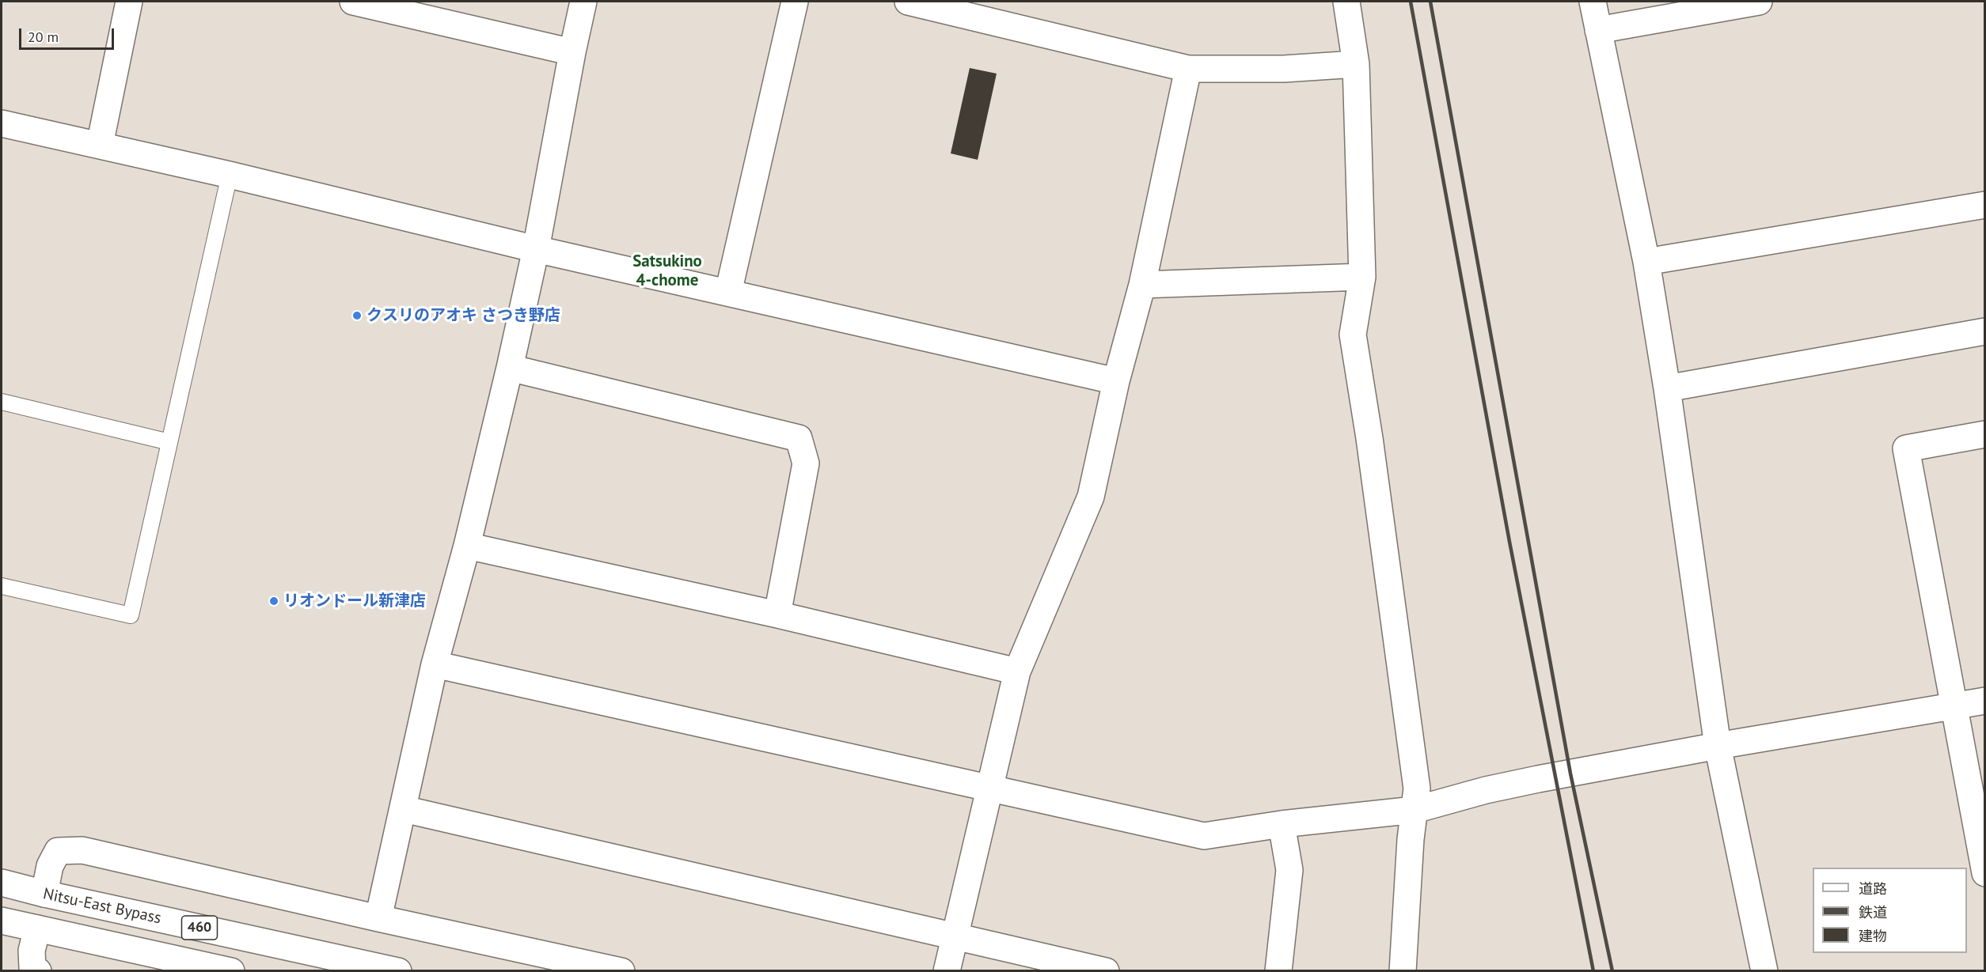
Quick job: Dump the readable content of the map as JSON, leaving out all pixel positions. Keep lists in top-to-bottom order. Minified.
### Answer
{"streets":{"main road":["Nitsu-East Bypass","460"]},"districts":["Satsukino 4-chome"],"places":["クスリのアオキ さつき野店","リオンドール新津店"],"legend":["道路","鉄道","建物"],"scale_bar":"20 m"}
